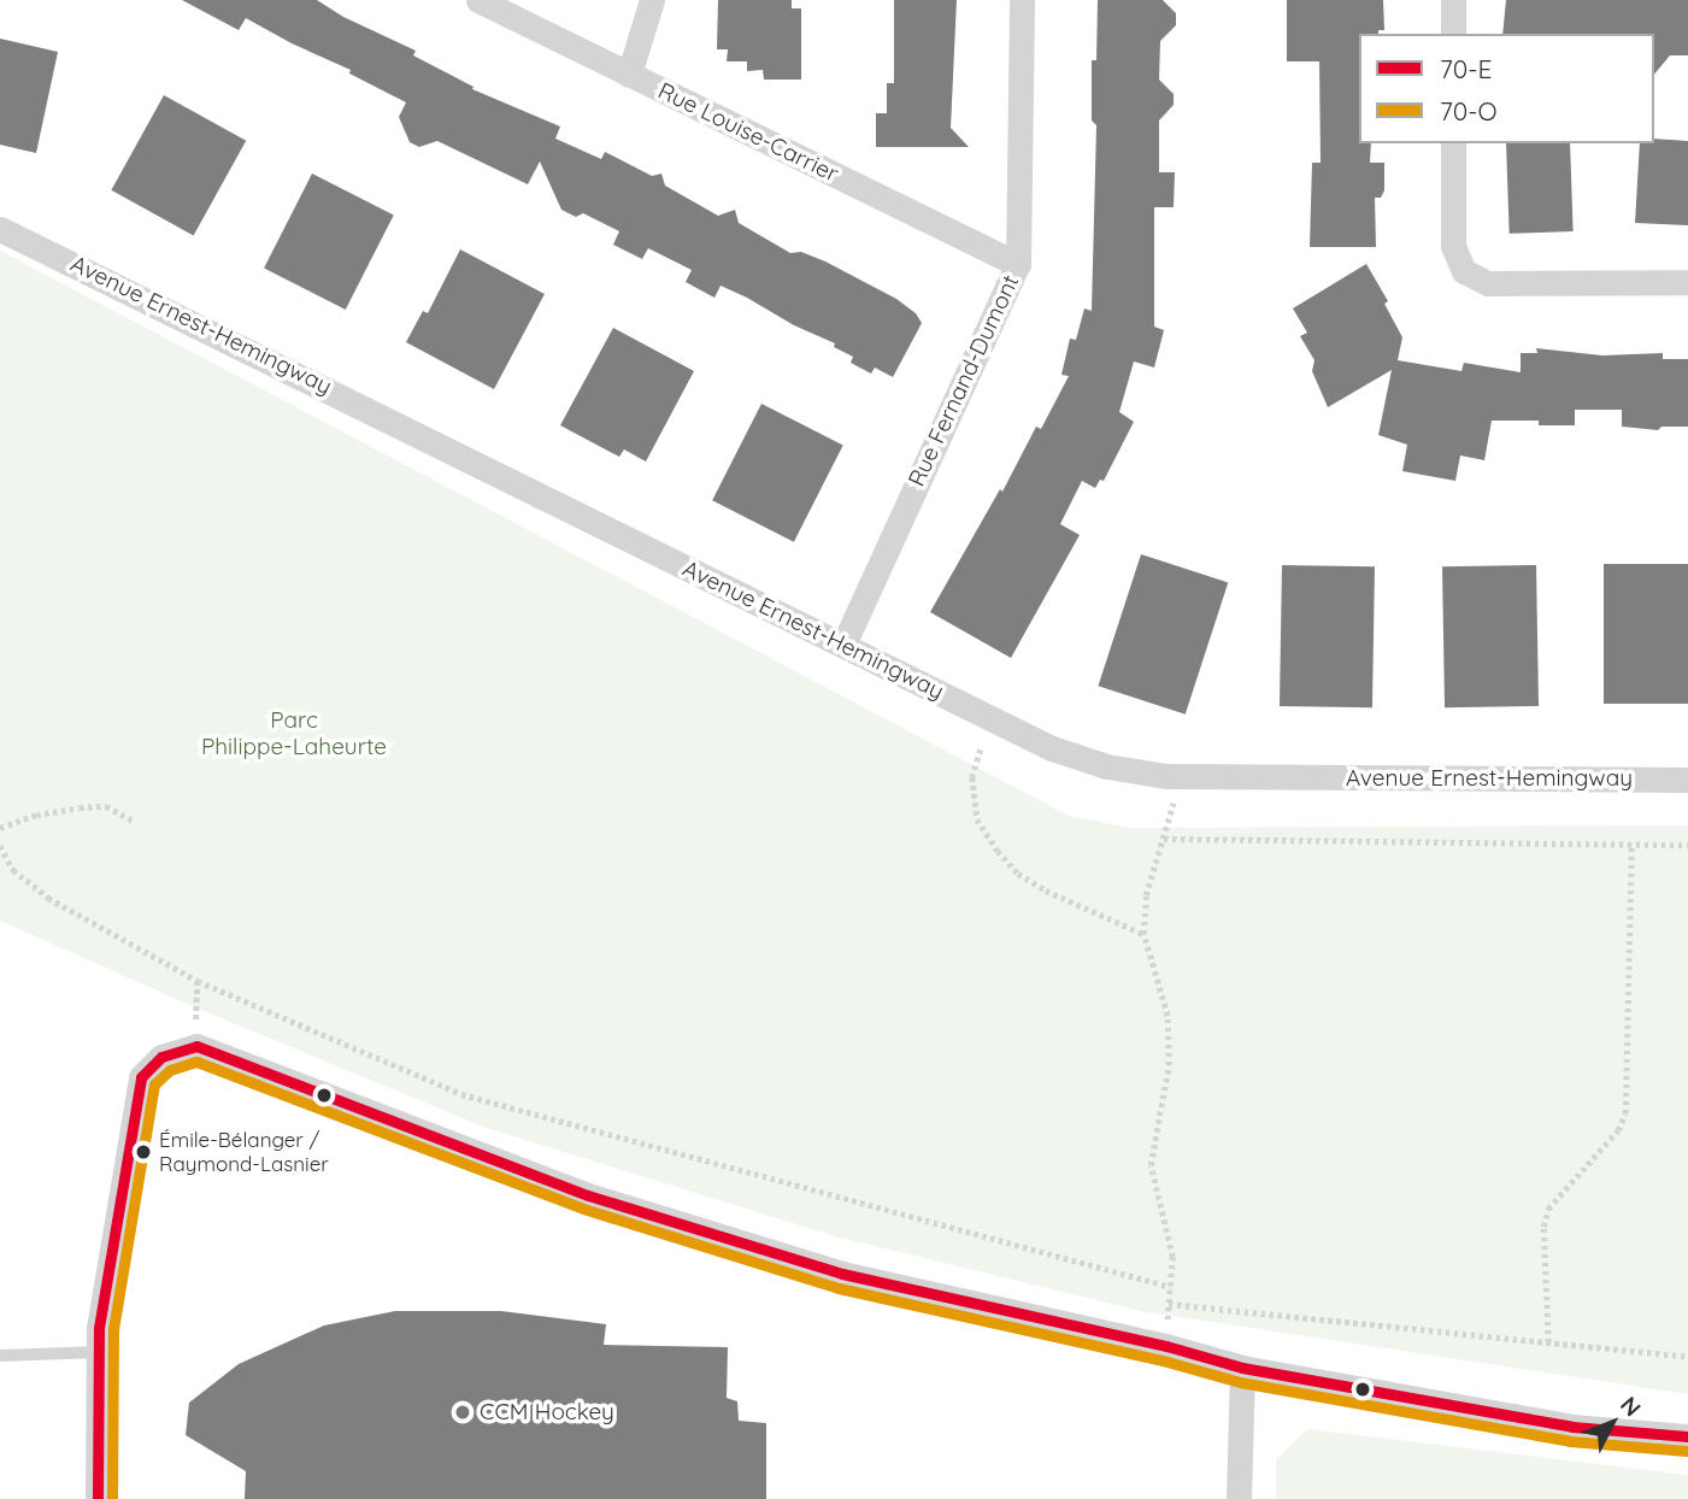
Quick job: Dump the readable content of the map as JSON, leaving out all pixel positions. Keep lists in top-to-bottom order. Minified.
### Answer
{"streets":{"street":["Rue Louise-Carrier","Avenue Ernest-Hemingway","Rue Fernand-Dumont"]},"crossings":[["Rue Louise-Carrier","Rue Fernand-Dumont"],["Avenue Ernest-Hemingway","Rue Fernand-Dumont"]],"parks":["Parc Philippe-Laheurte"],"places":["Émile-Bélanger / Raymond-Lasnier","CCM Hockey"],"lines":["transit line 70-E","transit line 70-O"],"legend":["70-E","70-O"],"north":"top right"}
